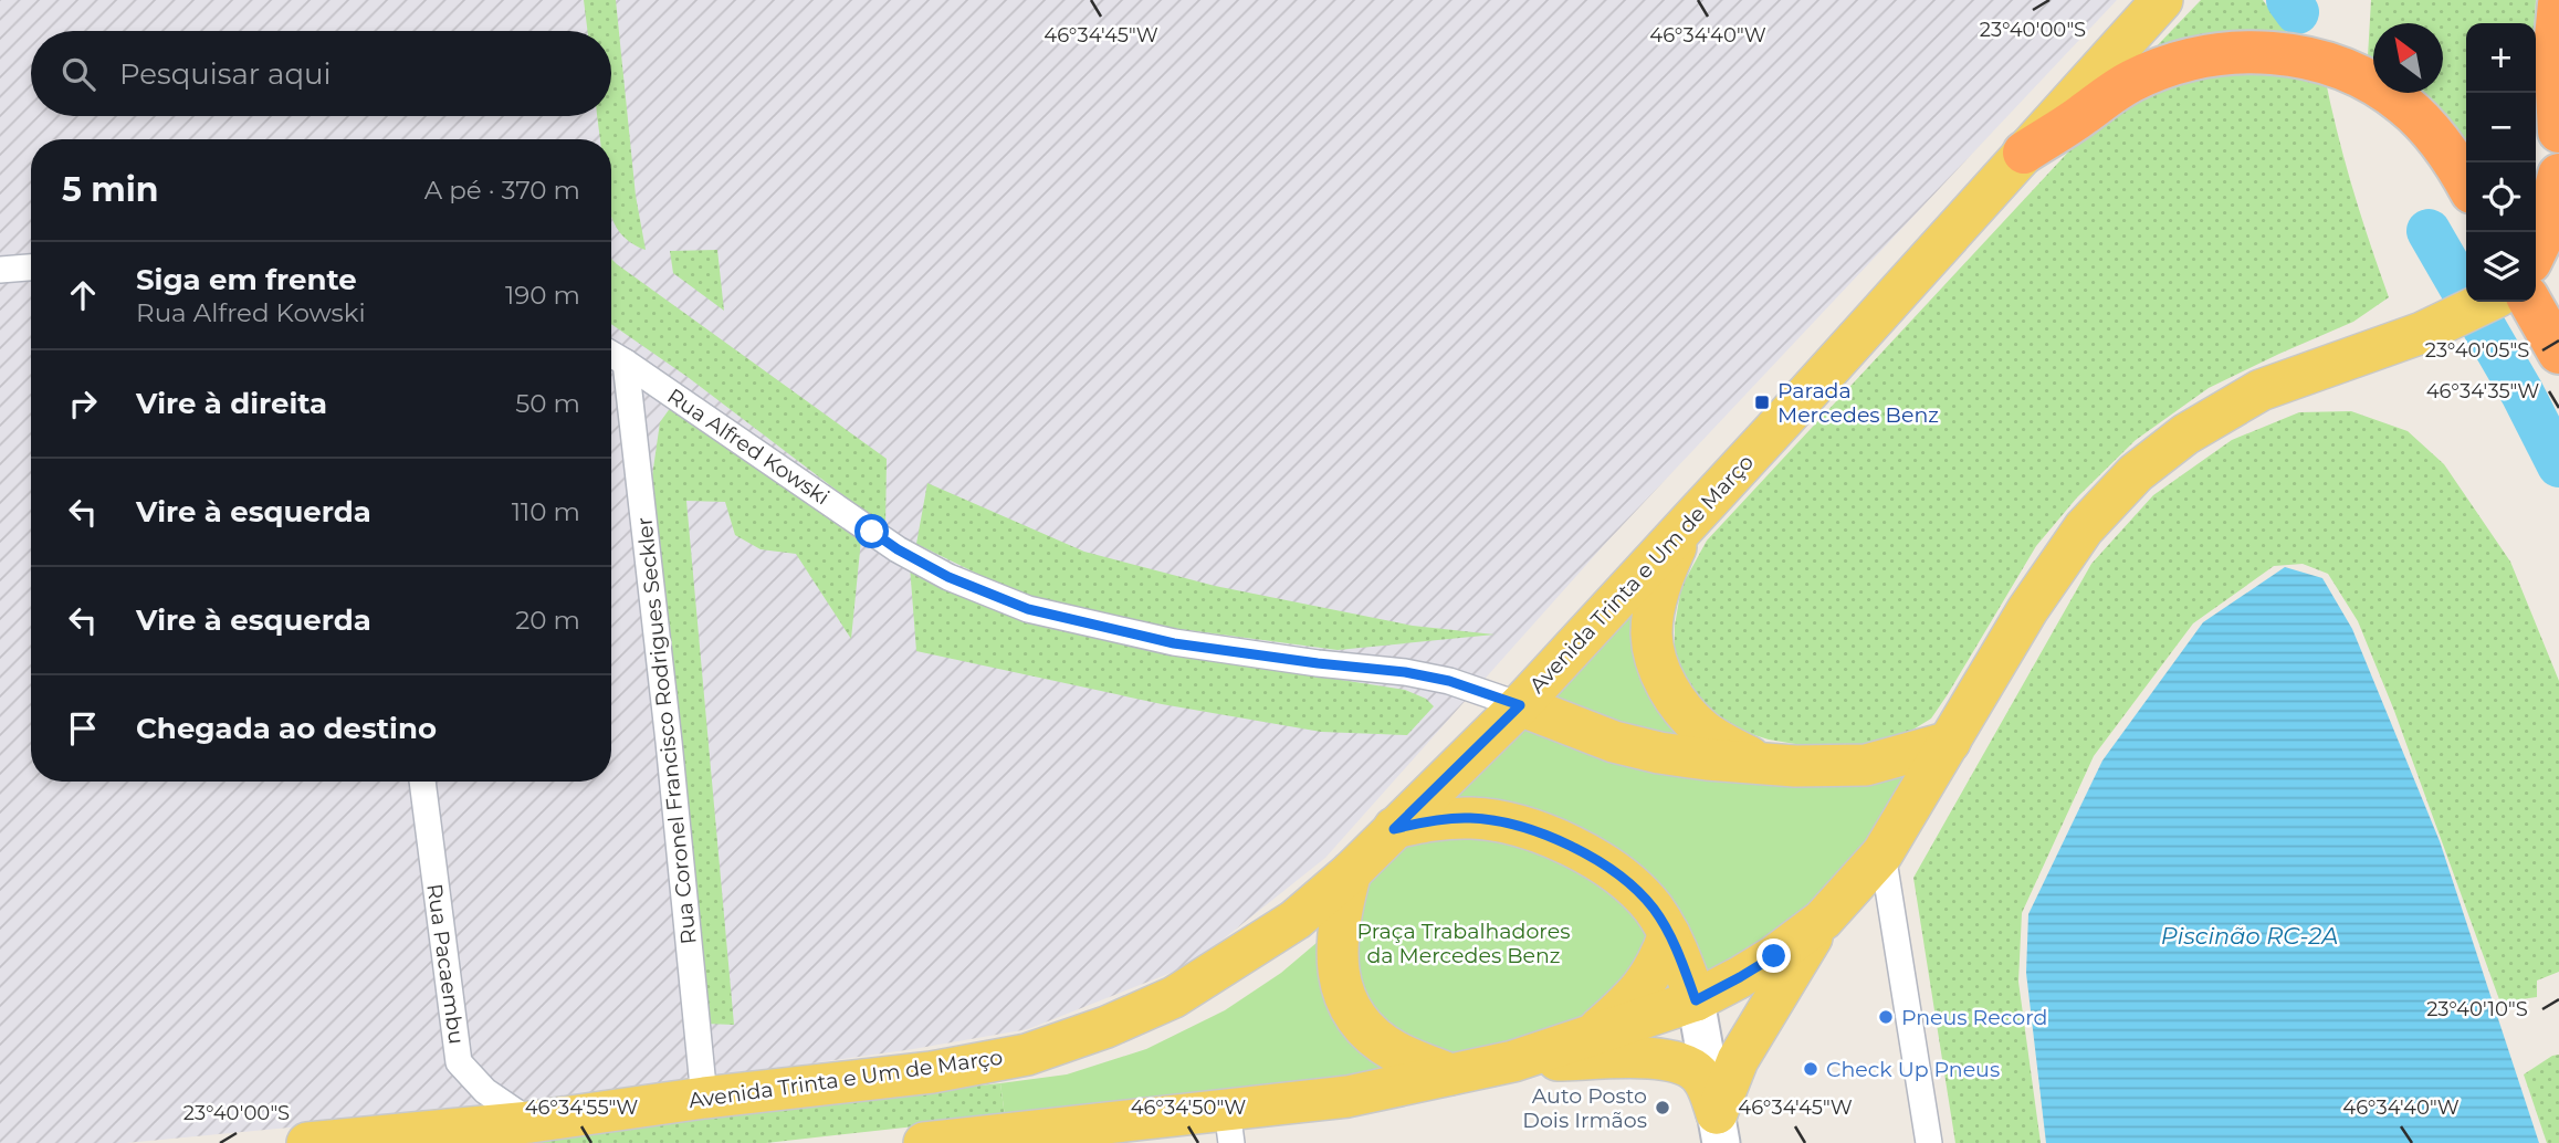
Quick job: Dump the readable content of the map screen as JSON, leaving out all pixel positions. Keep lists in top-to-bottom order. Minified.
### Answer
{"streets":{"main road":["Avenida Trinta e Um de Março"],"street":["Rua Alfred Kowski","Rua Coronel Francisco Rodrigues Seckler","Rua Pacaembu"]},"crossings":[["Rua Alfred Kowski","Avenida Trinta e Um de Março"],["Rua Alfred Kowski","Rua Coronel Francisco Rodrigues Seckler"],["Avenida Trinta e Um de Março","Rua Coronel Francisco Rodrigues Seckler"],["Avenida Trinta e Um de Março","Rua Pacaembu"]],"water":["Piscinão RC-2A"],"parks":["Praça Trabalhadores da Mercedes Benz"],"places":{"transit":["Parada Mercedes Benz"],"other":["Pneus Record","Check Up Pneus","Auto Posto Dois Irmãos"]},"north":"top left","page":{"map_buttons":["+","−"],"search":"Pesquisar aqui","heading":["5 min","A pé · 370 m"],"list":[["Siga em frente","Rua Alfred Kowski","190 m"],["Vire à direita","50 m"],["Vire à esquerda","110 m"],["Vire à esquerda","20 m"],"Chegada ao destino"]},"coordinates":["23°40'00\"S","46°34'45\"W","46°34'40\"W","23°40'05\"S","46°34'35\"W","23°40'10\"S","46°34'55\"W","46°34'50\"W"]}
